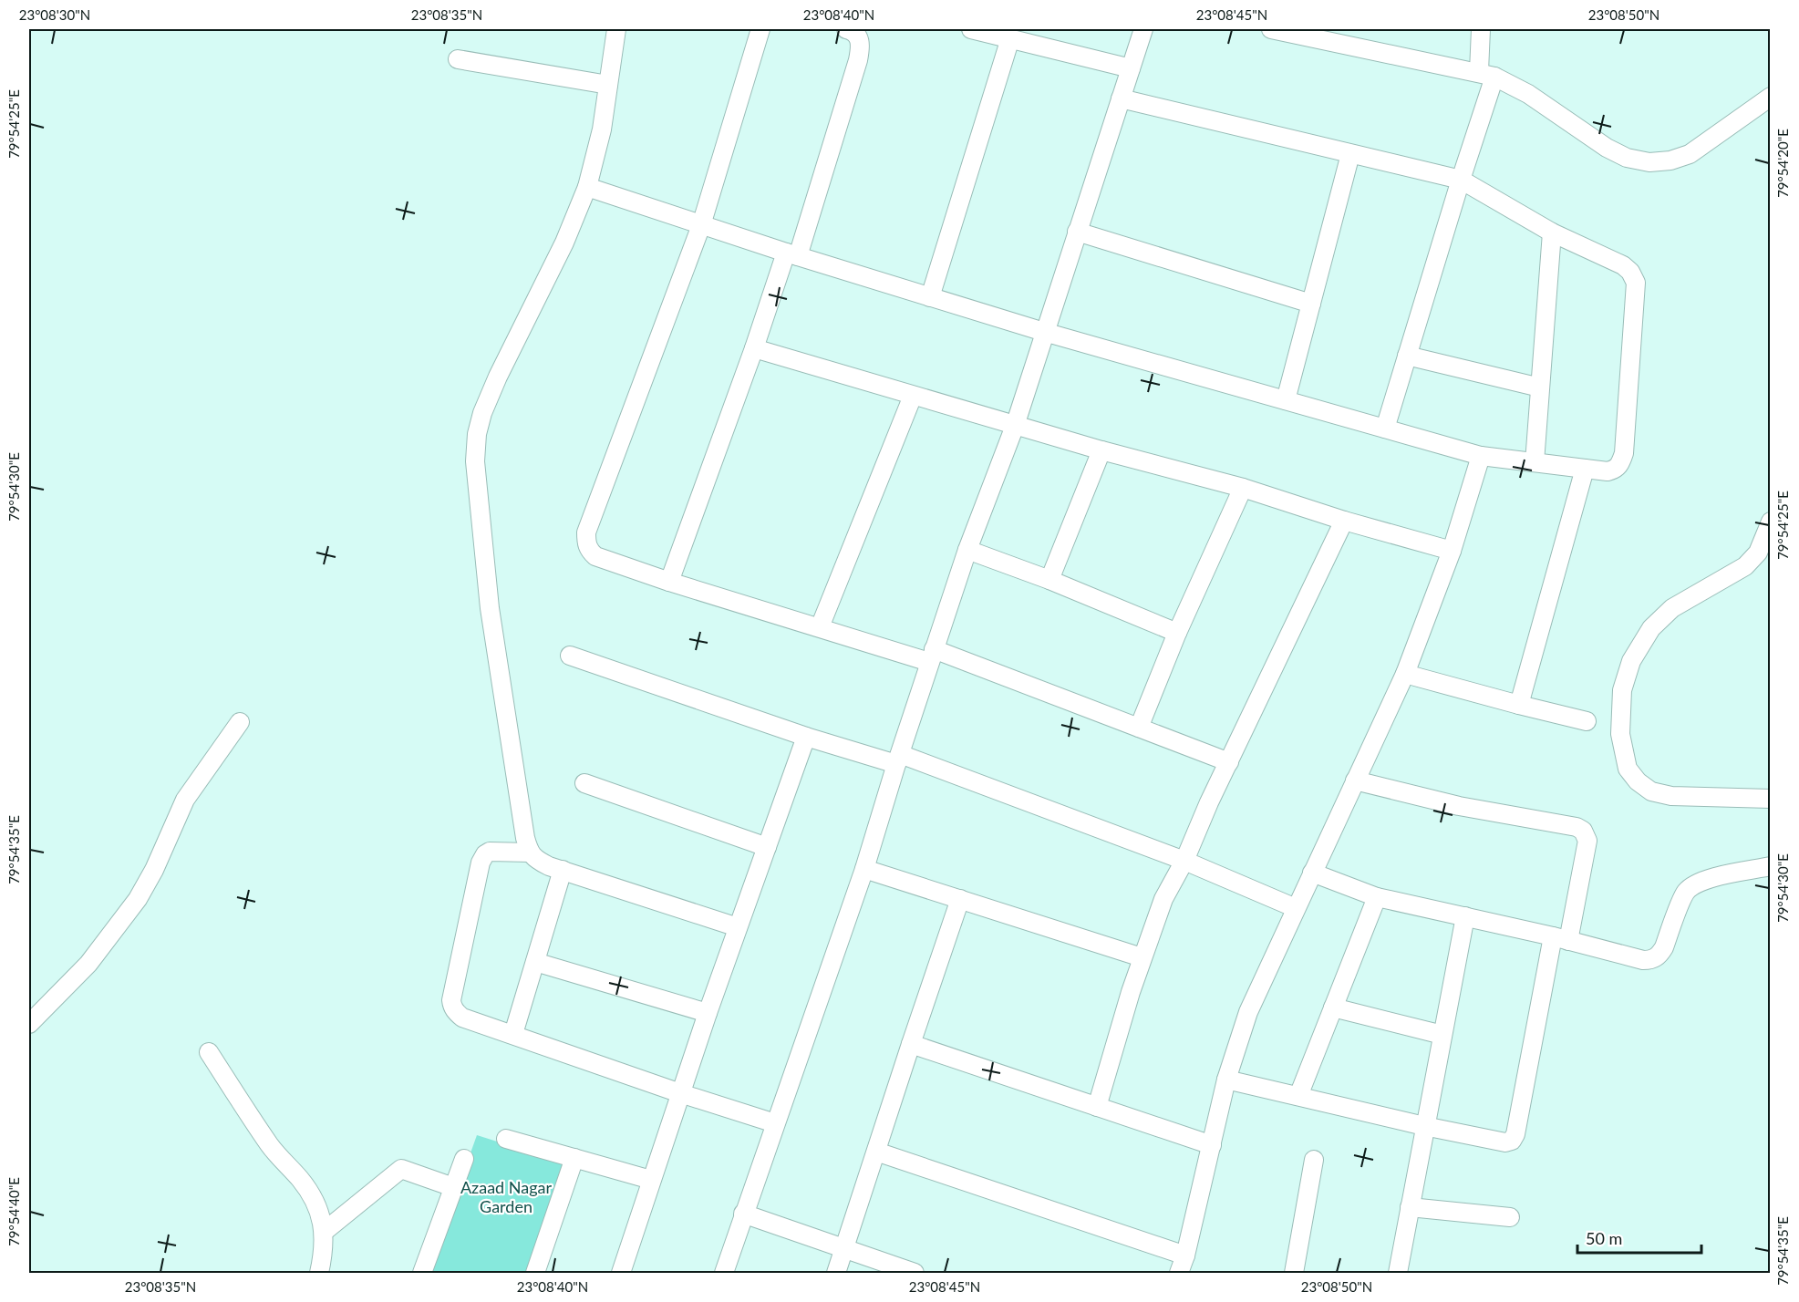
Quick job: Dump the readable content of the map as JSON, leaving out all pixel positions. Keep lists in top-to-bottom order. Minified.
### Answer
{"parks":["Azaad Nagar Garden"],"scale_bar":"50 m","coordinates":["23°08'30\"N","23°08'35\"N","23°08'40\"N","23°08'45\"N","23°08'50\"N","79°54'25\"E","79°54'20\"E","79°54'30\"E","79°54'35\"E","79°54'40\"E"]}
